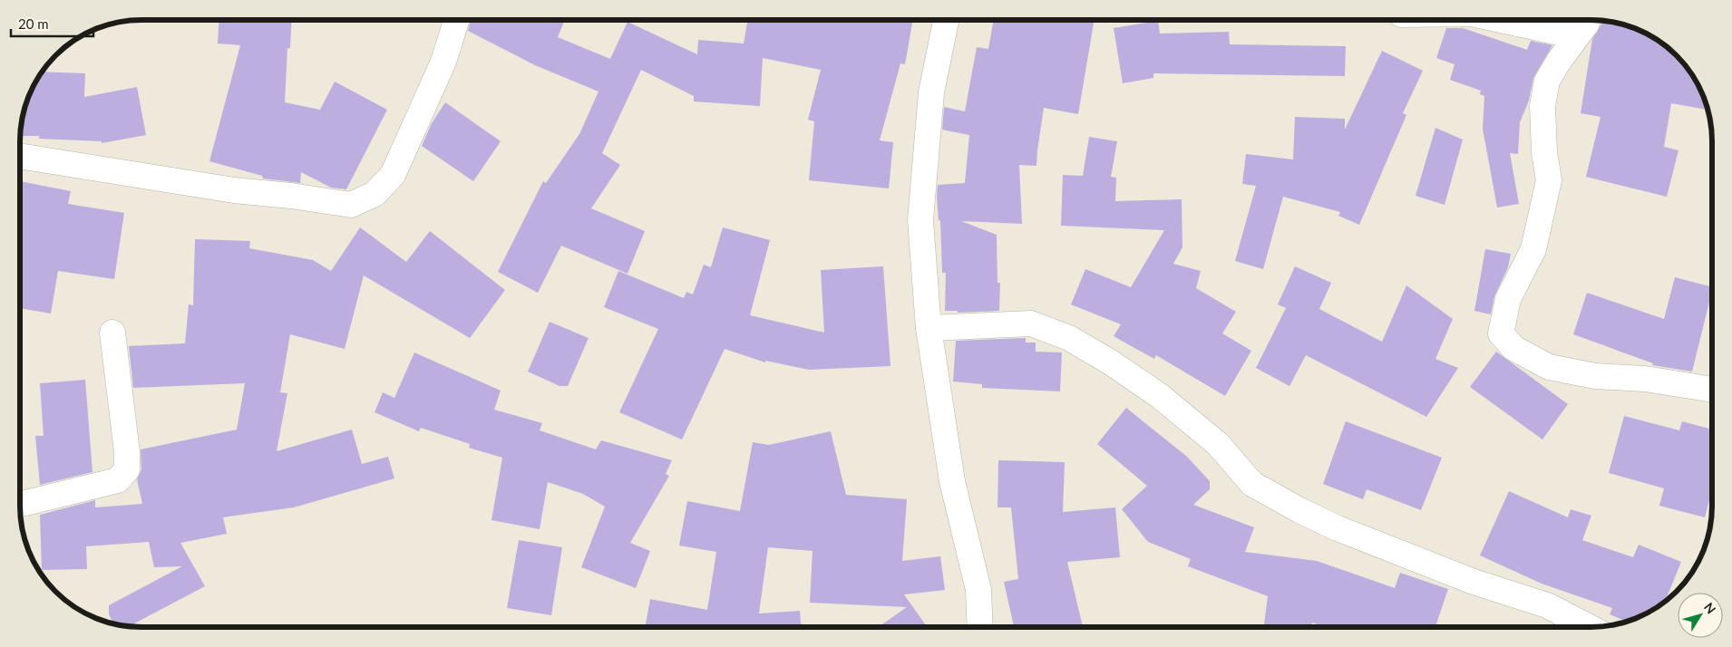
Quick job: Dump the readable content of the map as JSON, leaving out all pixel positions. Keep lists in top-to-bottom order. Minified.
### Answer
{"scale_bar":"20 m","north":"top right"}
